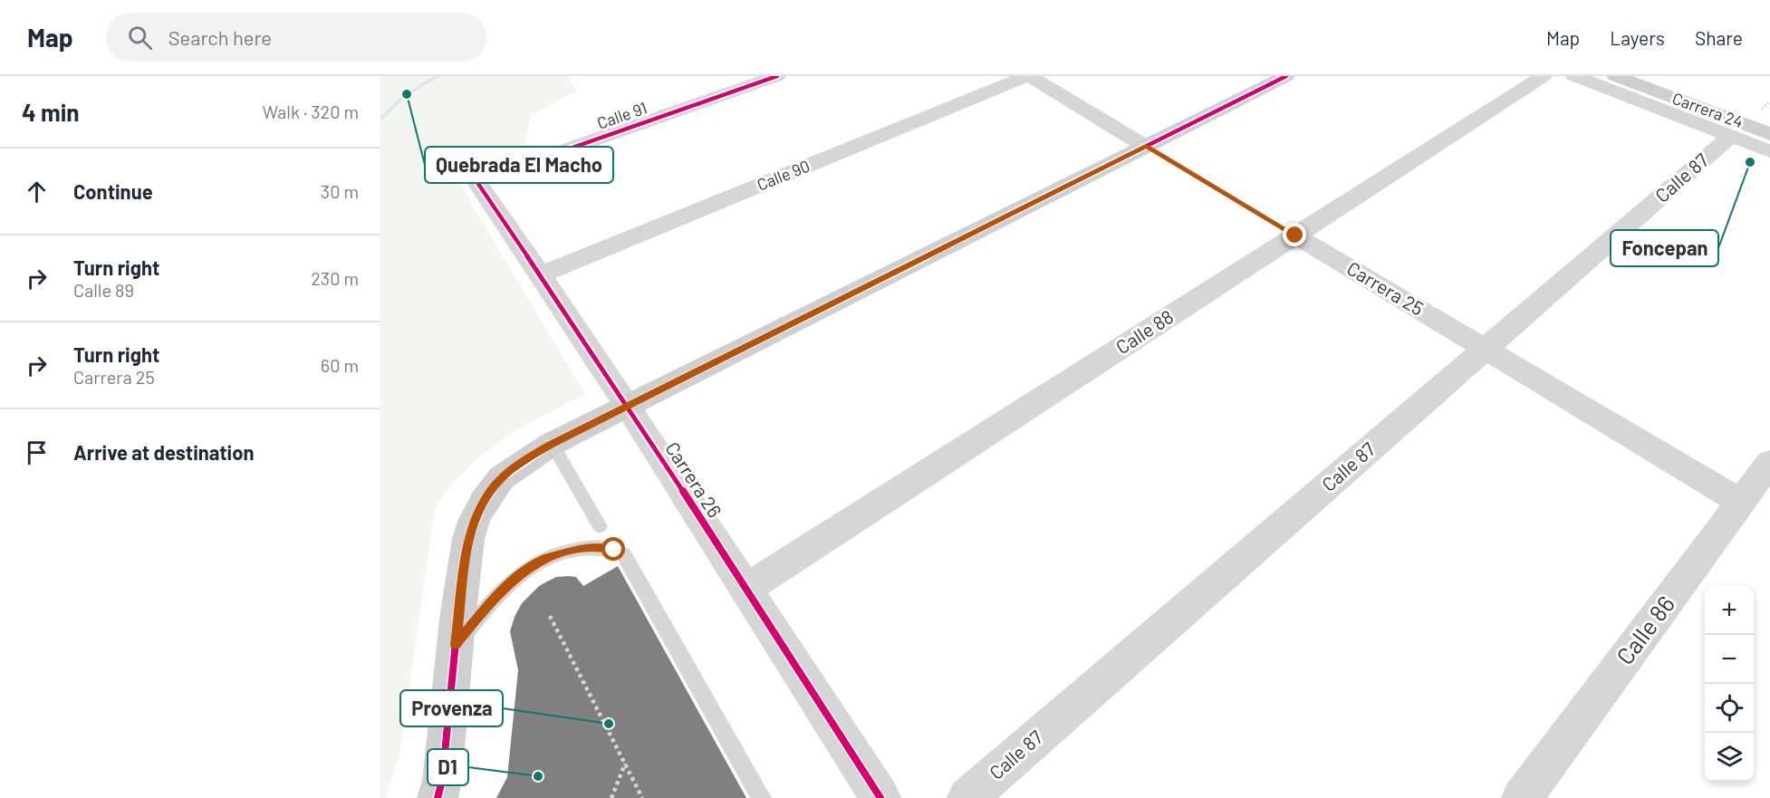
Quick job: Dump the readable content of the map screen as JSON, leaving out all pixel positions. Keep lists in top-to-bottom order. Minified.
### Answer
{"streets":{"street":["Carrera 24","Calle 91","Calle 90","Calle 87","Carrera 25","Calle 88","Carrera 26","Calle 86"]},"crossings":[["Calle 91","Carrera 26"],["Calle 90","Carrera 26"],["Calle 87","Carrera 25"],["Carrera 25","Calle 88"],["Carrera 25","Calle 86"],["Calle 88","Carrera 26"]],"places":["Quebrada El Macho","Foncepan","Provenza","D1"],"page":{"header":"Map","search":"Search here","nav":["Map","Layers","Share"],"heading":["4 min","Walk · 320 m"],"list":[["Continue","30 m"],["Turn right","Calle 89","230 m"],["Turn right","Carrera 25","60 m"],"Arrive at destination"],"map_buttons":["+","−"]}}
